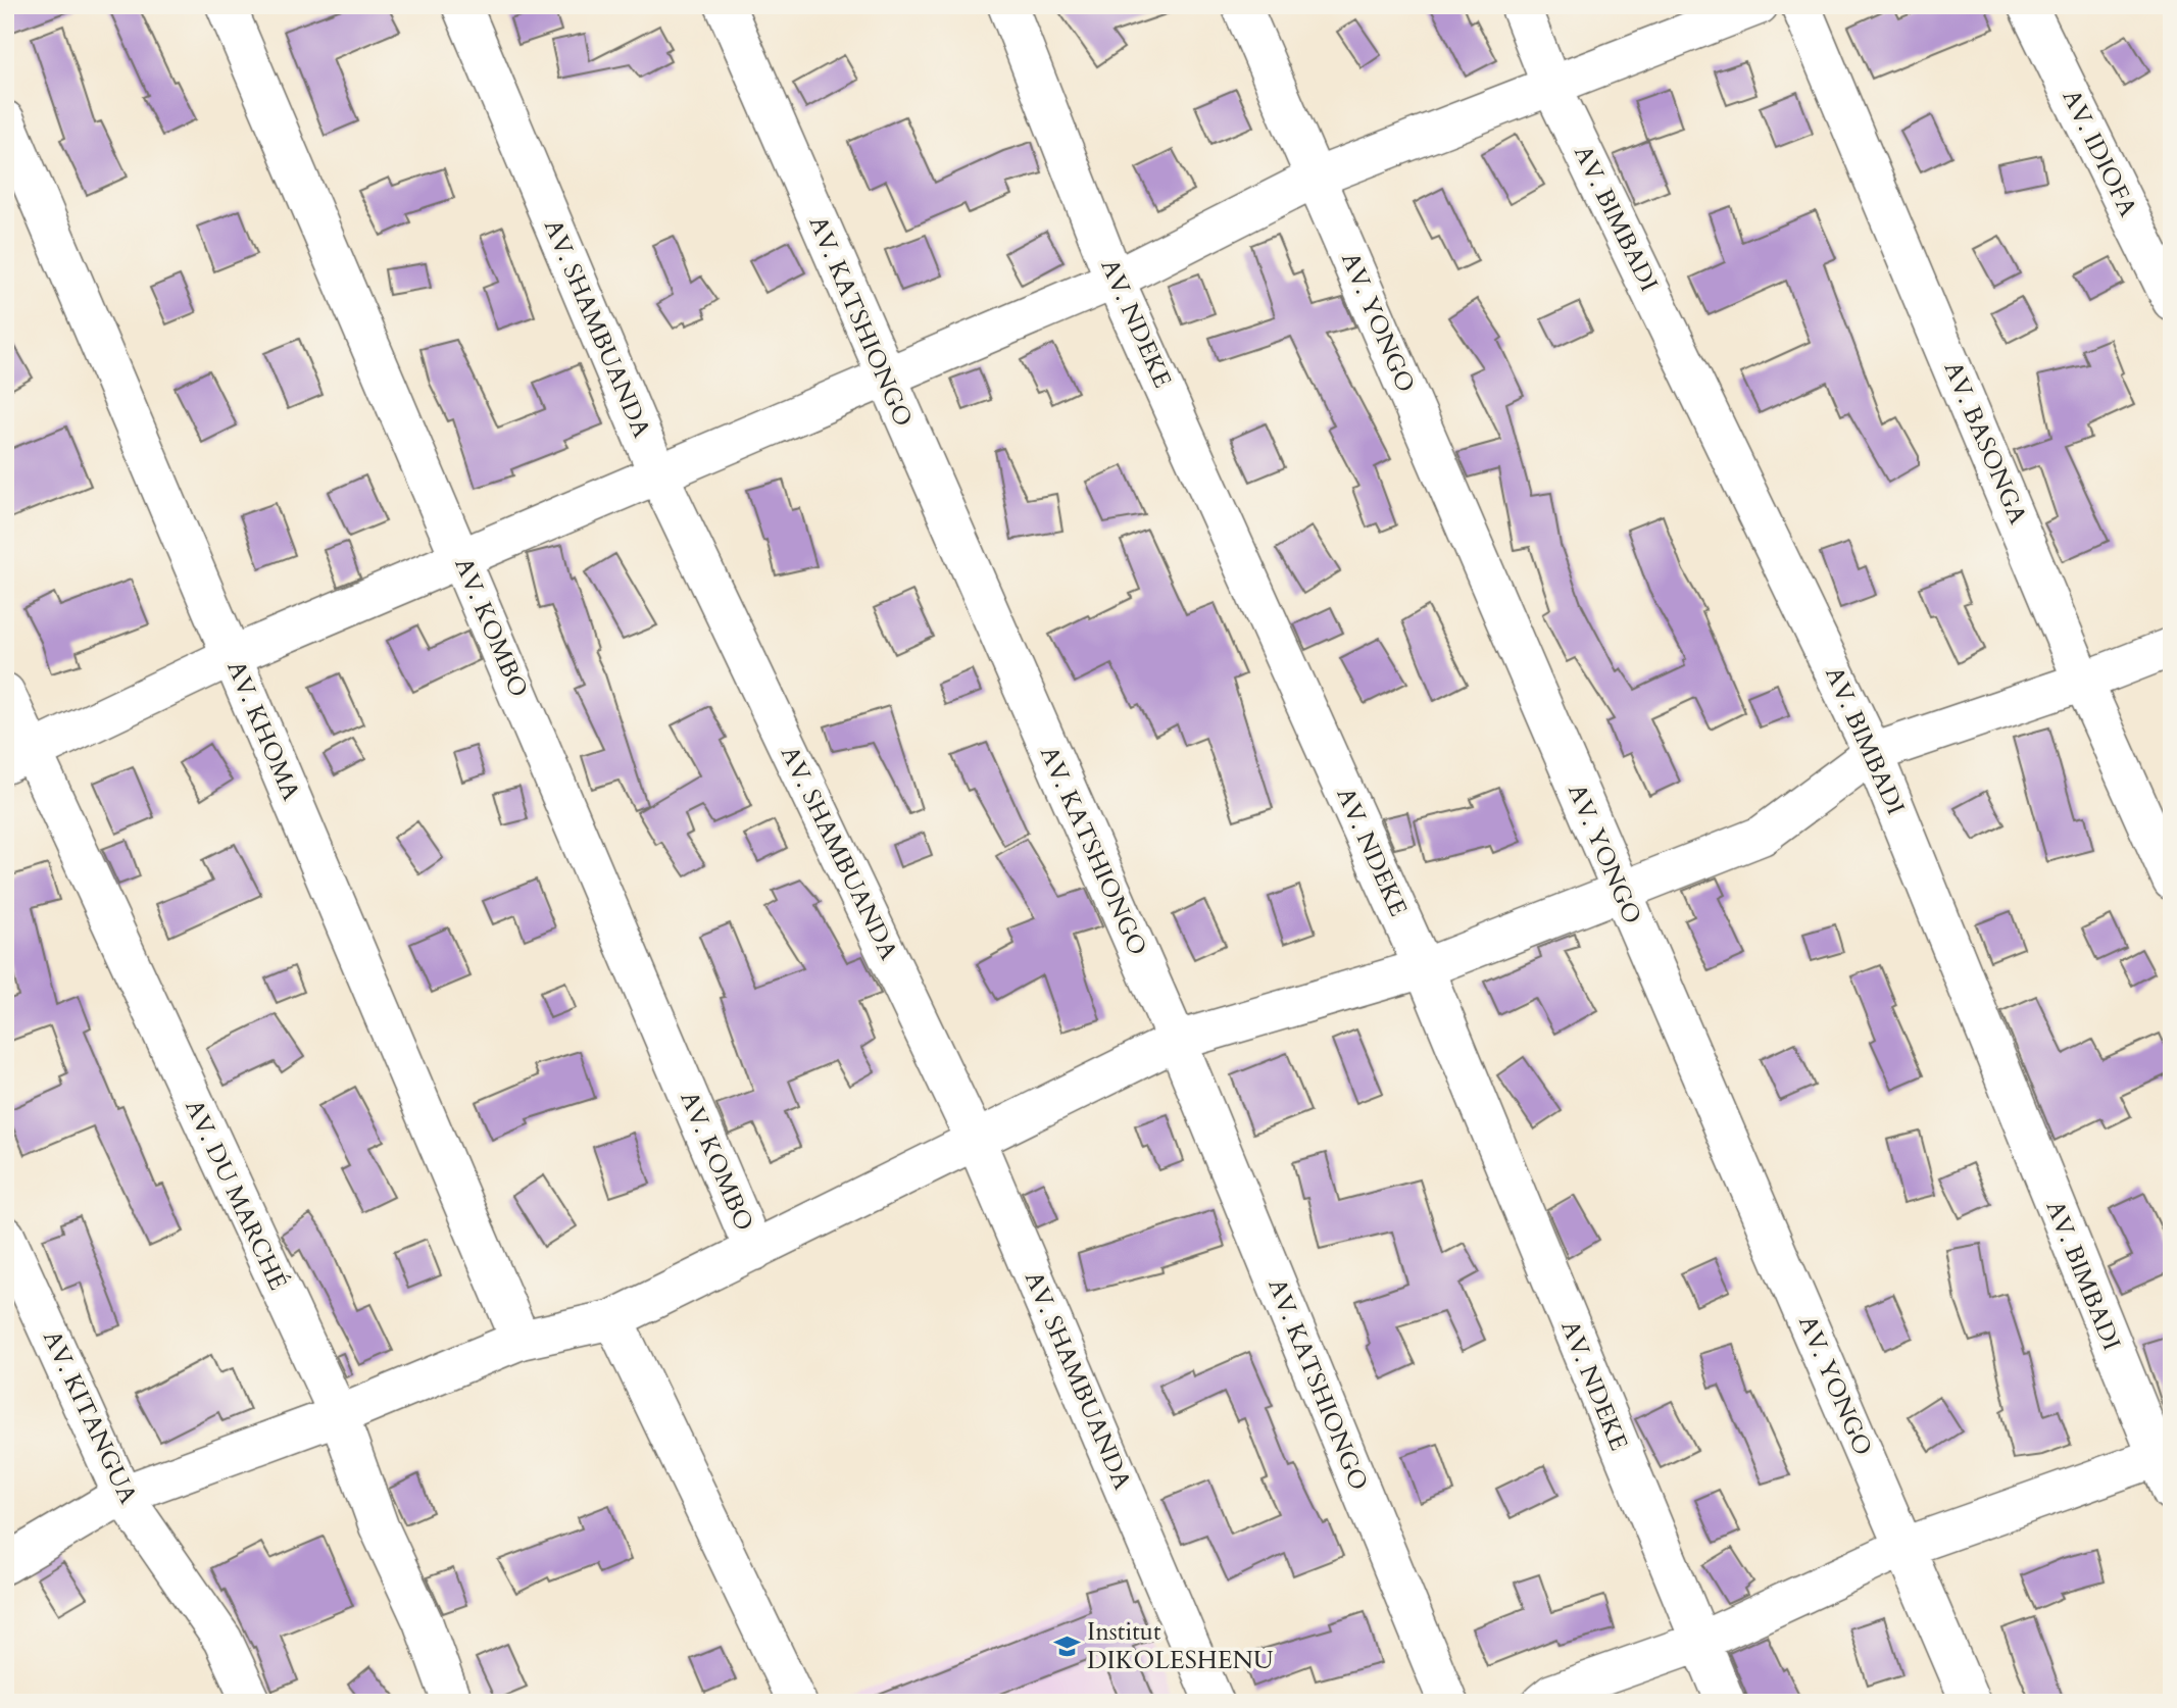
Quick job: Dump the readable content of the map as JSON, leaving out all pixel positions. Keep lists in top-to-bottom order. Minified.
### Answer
{"streets":{"street":["AV. IDIOFA","AV. BIMBADI","AV. KATSHIONGO","AV. YONGO","AV. NDEKE","AV. SHAMBUANDA","AV. BASONGA","AV. KOMBO","AV. KHOMA","AV. DU MARCHÉ","AV. KITANGUA"]},"places":{"school or university":["Institut DIKOLESHENU"]}}
